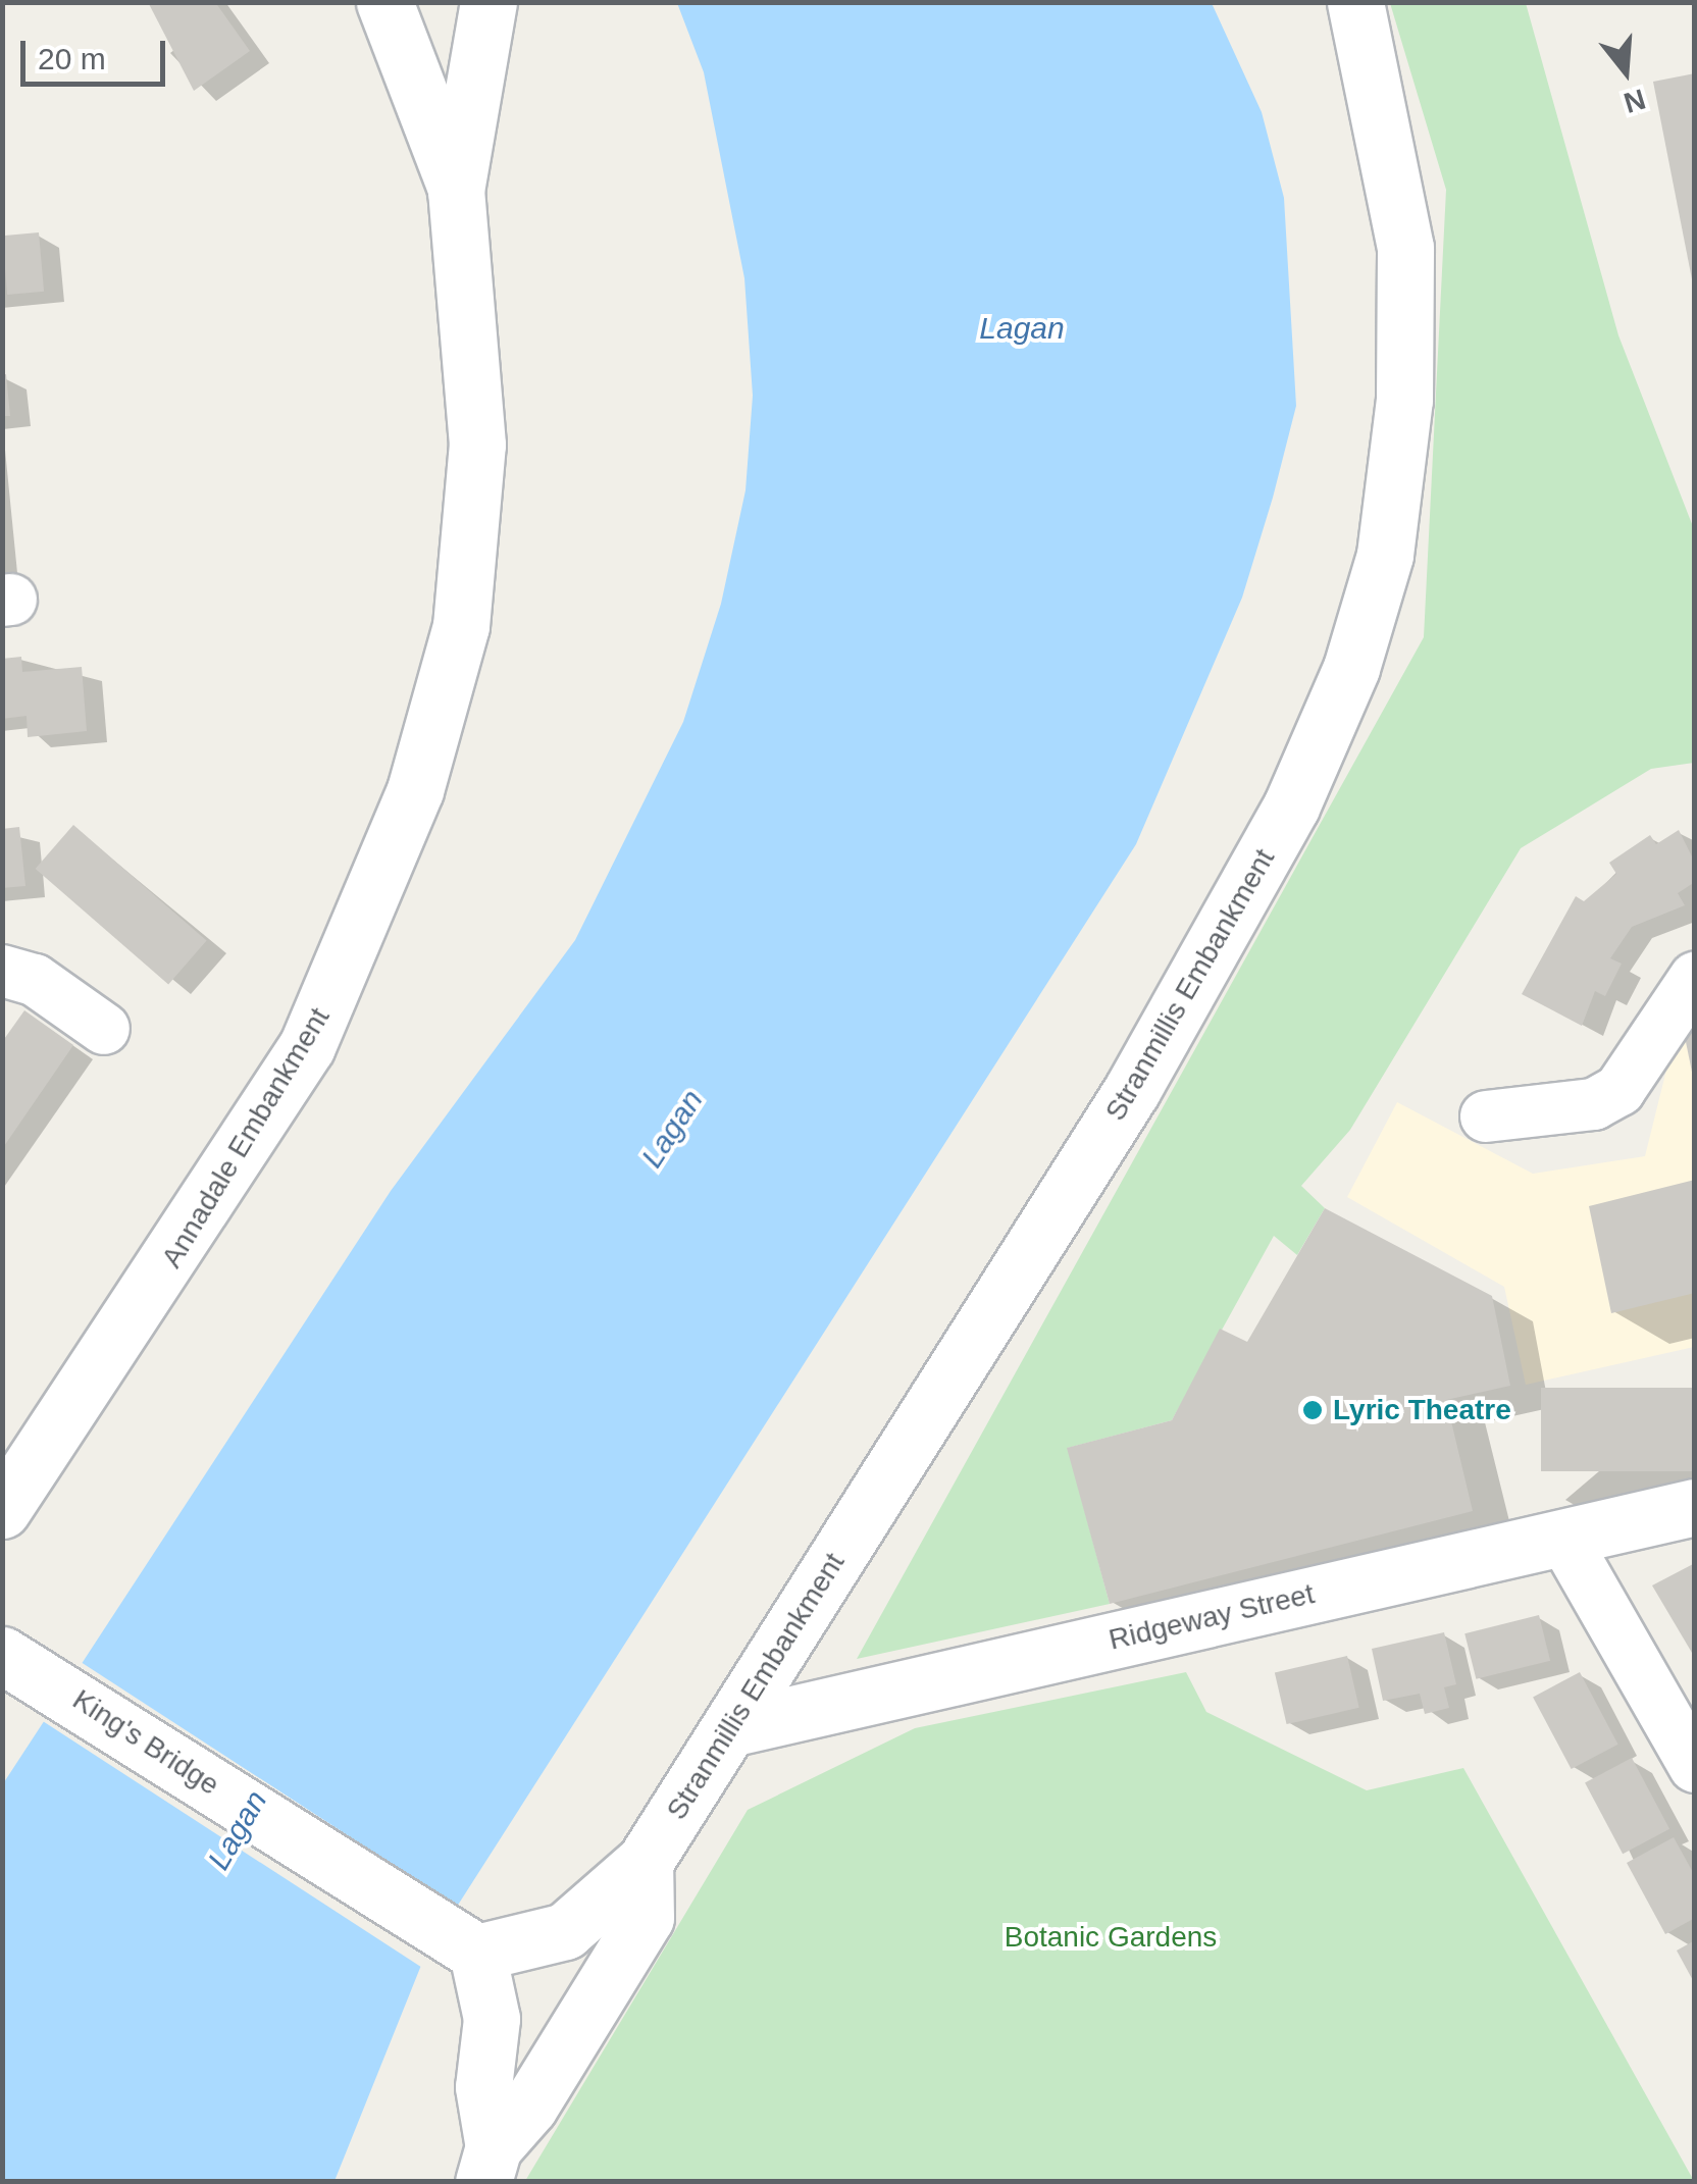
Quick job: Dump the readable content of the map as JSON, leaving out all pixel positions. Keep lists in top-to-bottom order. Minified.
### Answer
{"streets":{"street":["Stranmillis Embankment","Annadale Embankment","Ridgeway Street","King's Bridge"]},"crossings":[["Stranmillis Embankment","Ridgeway Street"],["Stranmillis Embankment","King's Bridge"]],"water":["Lagan"],"parks":["Botanic Gardens"],"places":["Lyric Theatre"],"scale_bar":"20 m","north":"bottom"}
